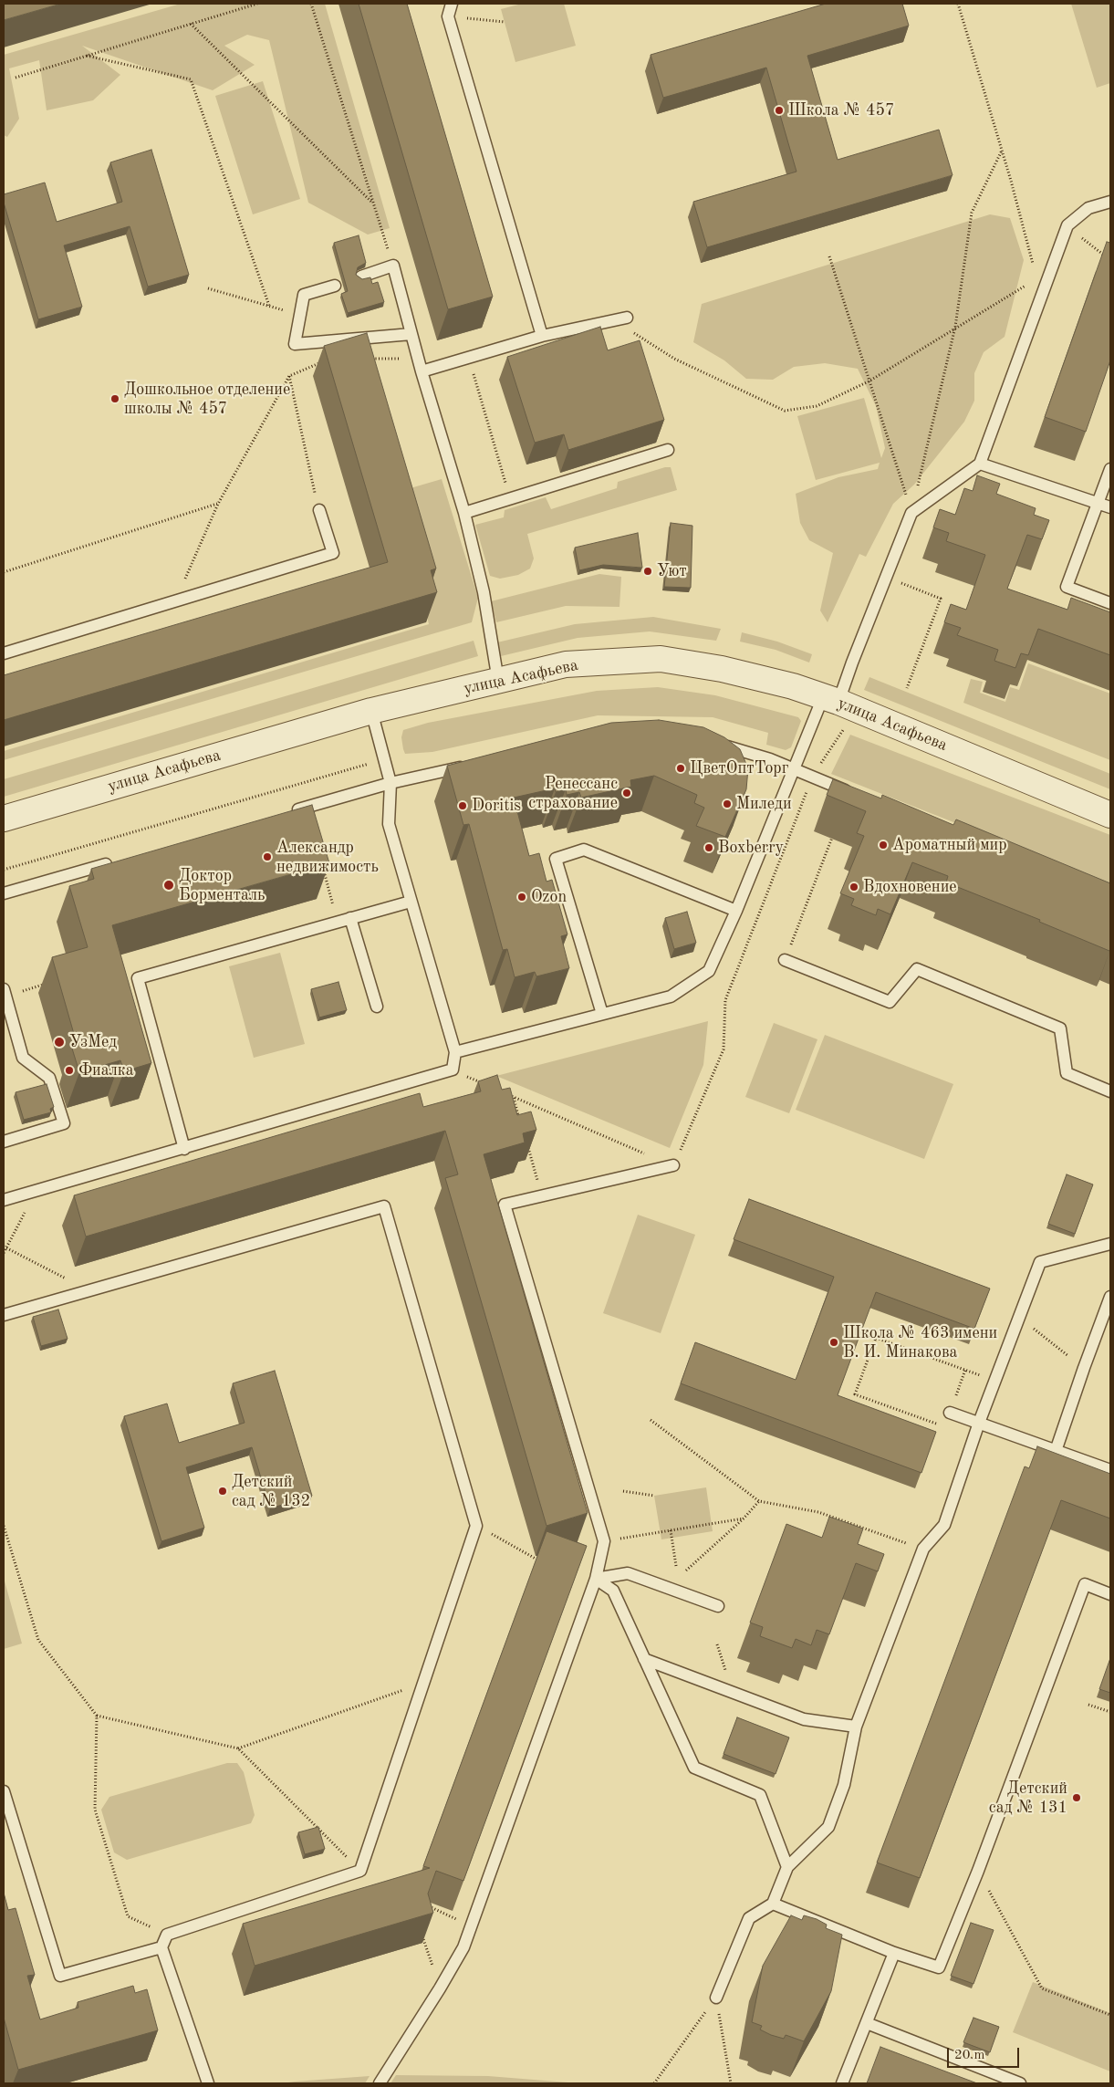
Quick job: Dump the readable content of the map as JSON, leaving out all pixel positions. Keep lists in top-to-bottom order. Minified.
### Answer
{"streets":{"street":["улица Асафьева"]},"places":["Школа № 457","Дошкольное отделение школы № 457","Уют","ЦветОптТорг","Ренессанс страхование","Миледи","Doritis","Ароматный мир","Boxberry","Александр недвижимость","Доктор Борменталь","Вдохновение","Ozon","УзМед","Фиалка","Школа № 463 имени В. И. Минакова","Детский сад № 132","Детский сад № 131"],"scale_bar":"20 m"}
